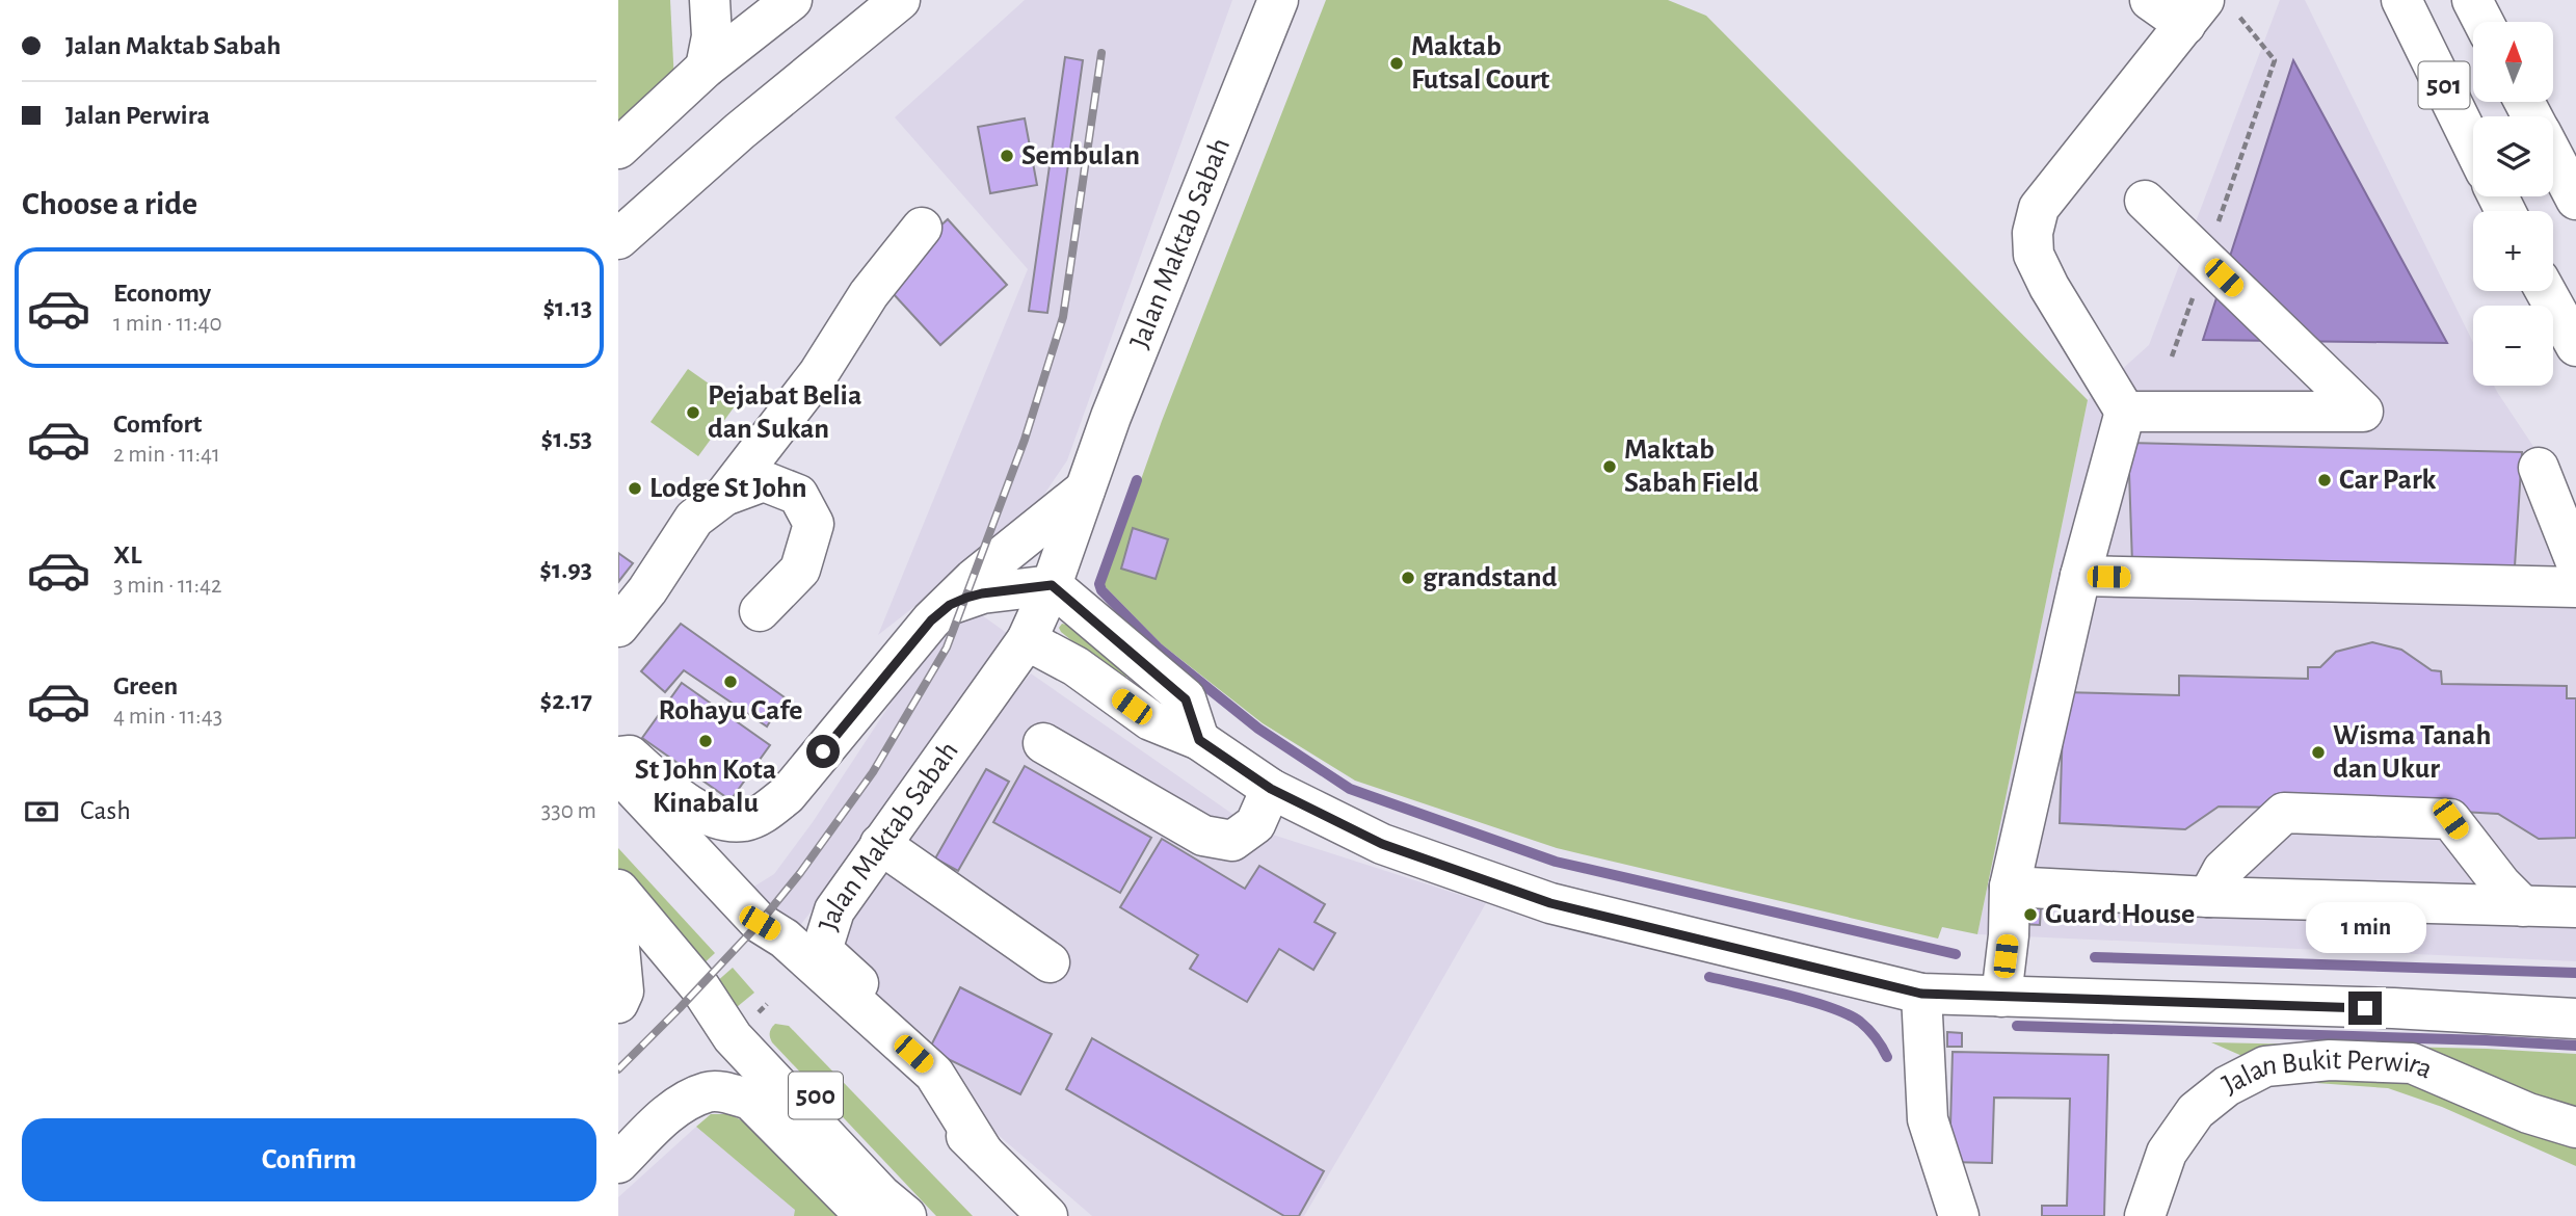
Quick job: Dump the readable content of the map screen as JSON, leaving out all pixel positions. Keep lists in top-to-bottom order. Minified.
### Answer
{"streets":{"street":["501","Jalan Maktab Sabah","Jalan Bukit Perwira","500"]},"crossings":[["Jalan Maktab Sabah","500"]],"places":["Maktab Futsal Court","Sembulan","Pejabat Belia dan Sukan","Maktab Sabah Field","Car Park","Lodge St John","grandstand","Rohayu Cafe","St John Kota Kinabalu","Wisma Tanah dan Ukur","Guard House"],"north":"top","page":{"banner":["Jalan Maktab Sabah","Jalan Perwira"],"map_buttons":["+","−"],"heading":"Choose a ride","list":[{"name":"Economy","note":"1 min · 11:40","value":"$1.13"},{"name":"Comfort","note":"2 min · 11:41","value":"$1.53"},{"name":"XL","note":"3 min · 11:42","value":"$1.93"},{"name":"Green","note":"4 min · 11:43","value":"$2.17"}],"pay":["Cash","330 m"],"bubble":"1 min","buttons":"Confirm"}}
